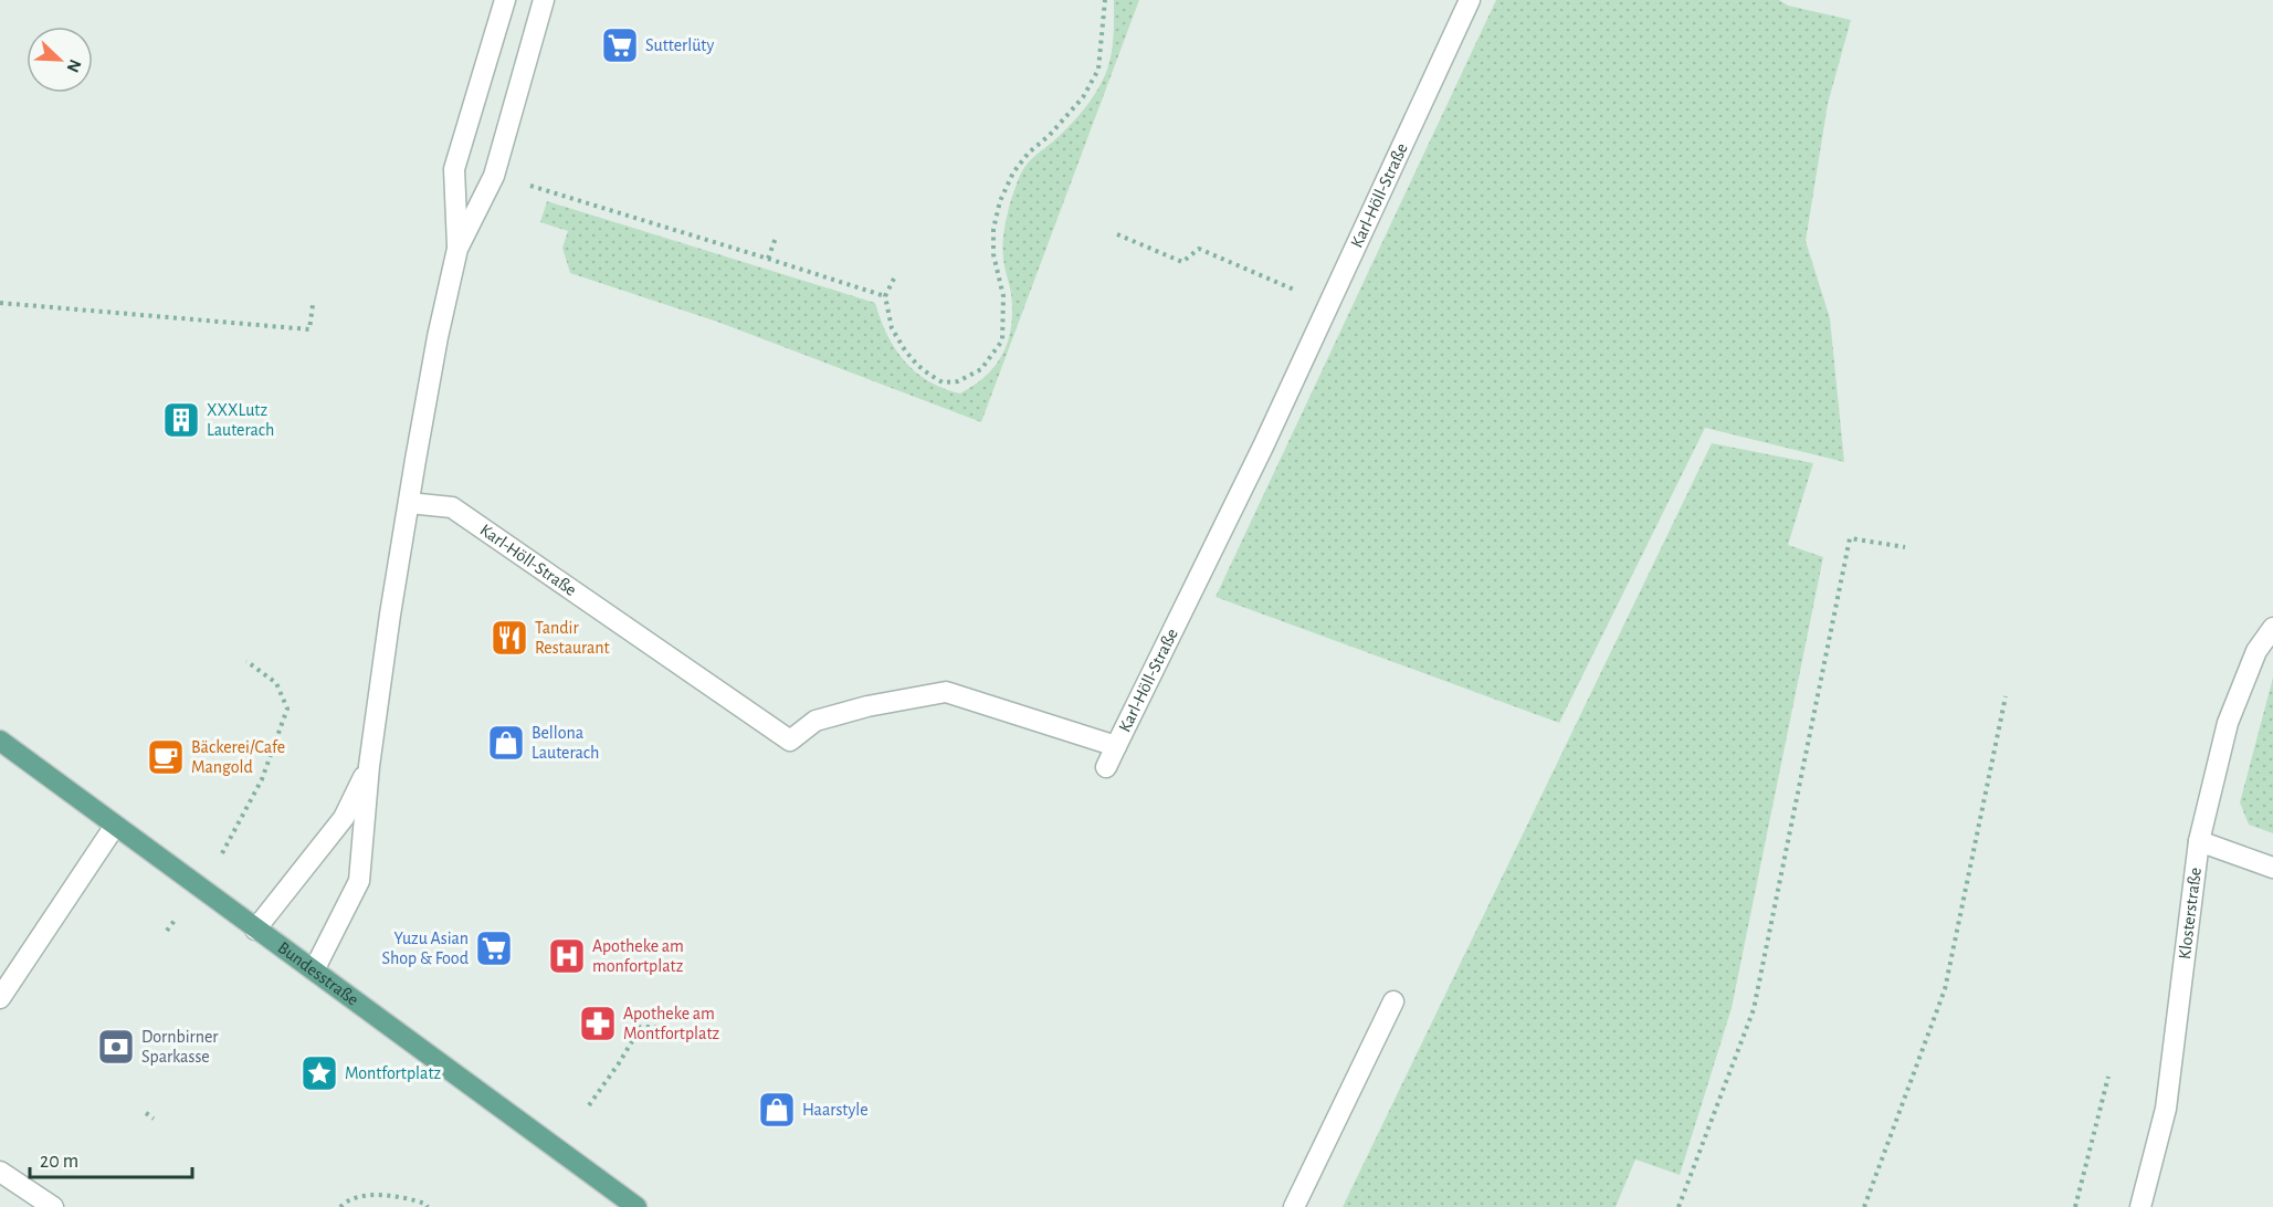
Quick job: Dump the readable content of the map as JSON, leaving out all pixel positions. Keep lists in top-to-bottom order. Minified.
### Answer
{"streets":{"main road":["Bundesstraße"],"street":["Karl-Höll-Straße","Klosterstraße"]},"places":{"supermarket":["Sutterlüty","Yuzu Asian Shop & Food"],"building":["XXXLutz Lauterach"],"restaurant":["Tandir Restaurant"],"shop":["Bellona Lauterach","Haarstyle"],"cafe":["Bäckerei/Cafe Mangold"],"hospital":["Apotheke am monfortplatz"],"pharmacy":["Apotheke am Montfortplatz"],"bank":["Dornbirner Sparkasse"],"place":["Montfortplatz"]},"scale_bar":"20 m","north":"bottom right"}
